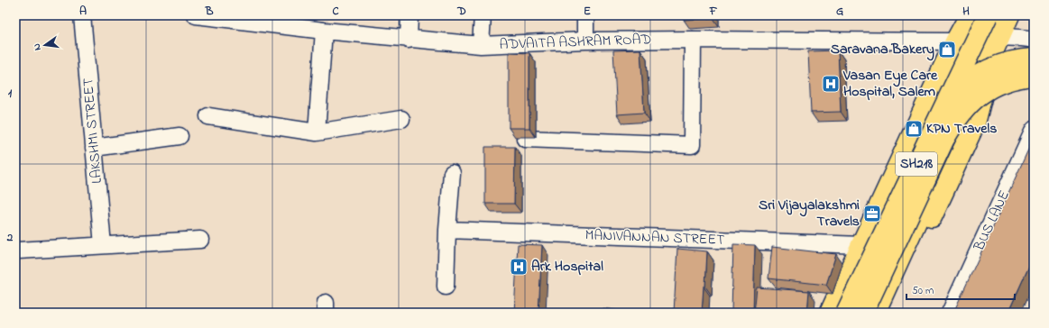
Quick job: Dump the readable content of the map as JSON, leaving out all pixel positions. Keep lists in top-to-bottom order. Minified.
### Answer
{"streets":{"main road":["SH218"],"street":["ADVAITA ASHRAM ROAD","LAKSHMI STREET","BUS LANE","MANIVANNAN STREET"]},"crossings":[["ADVAITA ASHRAM ROAD","SH218"]],"places":{"shop":["Saravana Bakery","KPN Travels"],"hospital":["Vasan Eye Care Hospital, Salem","Ark Hospital"],"office":["Sri Vijayalakshmi Travels"]},"scale_bar":"50 m","north":"left","grid":{"columns":["A","B","C","D","E","F","G","H"],"rows":["1","2"]}}
